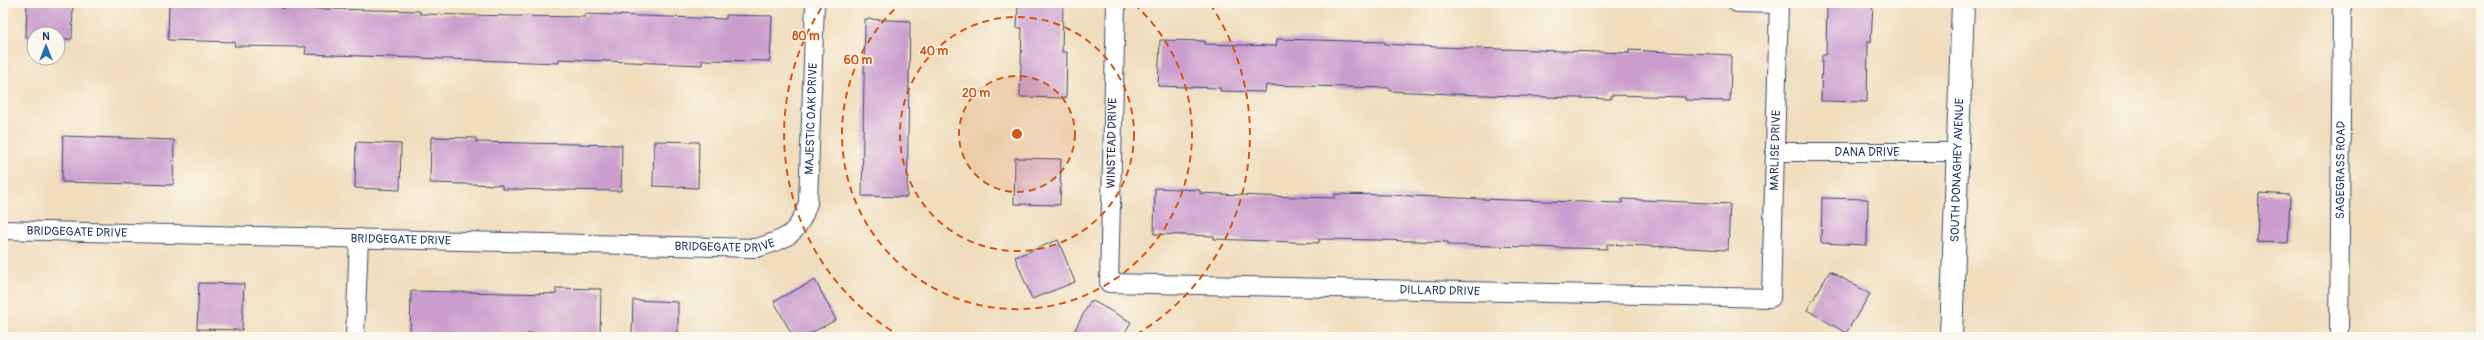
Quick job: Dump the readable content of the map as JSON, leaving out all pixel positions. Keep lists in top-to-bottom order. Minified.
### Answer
{"streets":{"street":["MAJESTIC OAK DRIVE","WINSTEAD DRIVE","MARLISE DRIVE","DANA DRIVE","SOUTH DONAGHEY AVENUE","SAGEGRASS ROAD","BRIDGEGATE DRIVE","DILLARD DRIVE"]},"crossings":[["MAJESTIC OAK DRIVE","BRIDGEGATE DRIVE"],["WINSTEAD DRIVE","DILLARD DRIVE"],["MARLISE DRIVE","DANA DRIVE"],["MARLISE DRIVE","DILLARD DRIVE"],["DANA DRIVE","SOUTH DONAGHEY AVENUE"]],"north":"top","rings":["80 m","40 m","60 m","20 m"]}
